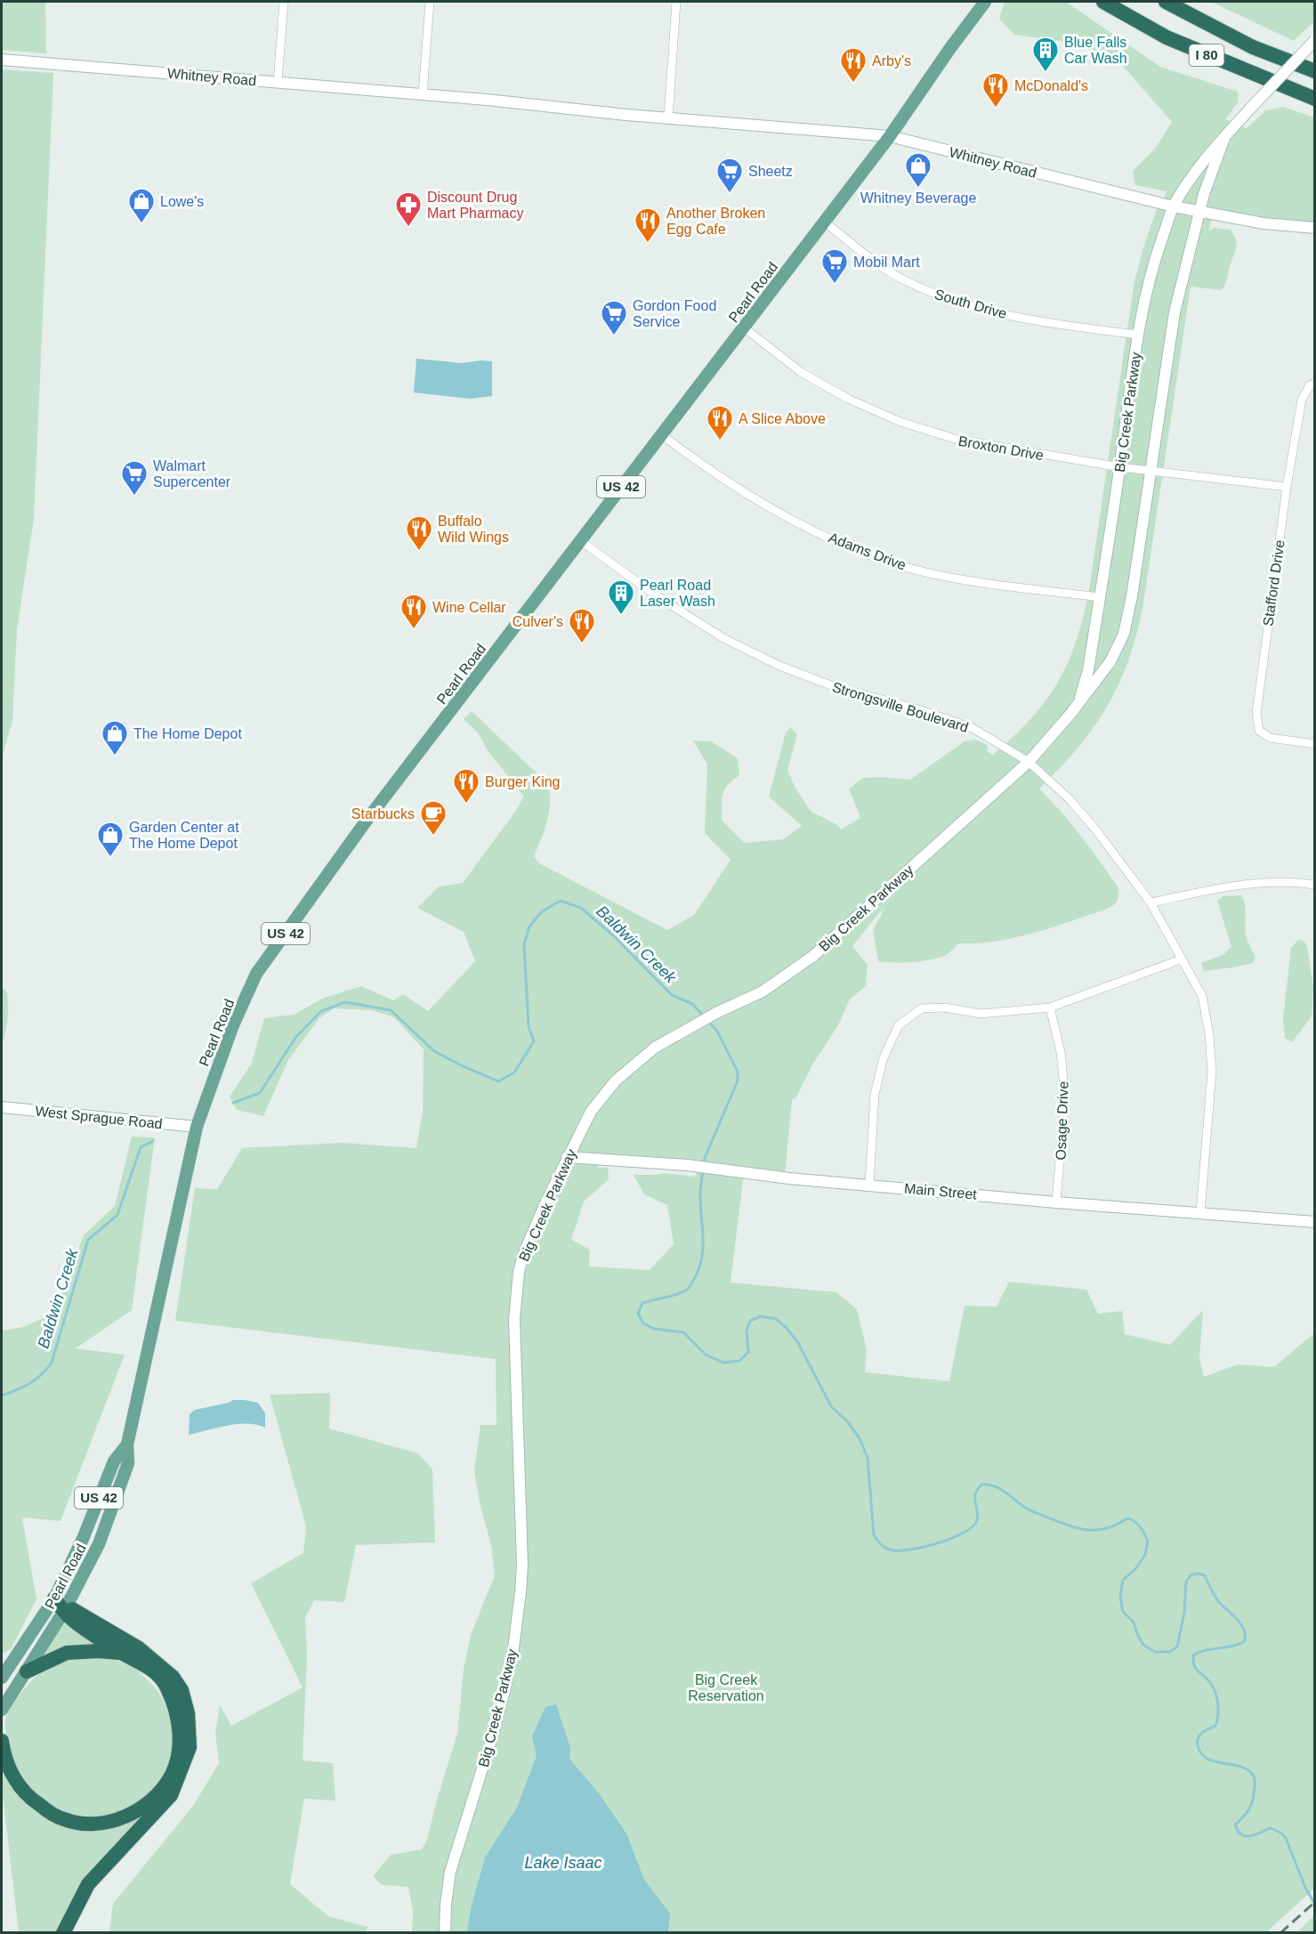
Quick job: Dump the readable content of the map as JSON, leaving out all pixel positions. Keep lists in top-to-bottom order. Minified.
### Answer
{"streets":{"highway":["I 80"],"main road":["Pearl Road","US 42"],"street":["Whitney Road","South Drive","Big Creek Parkway","Broxton Drive","Adams Drive","Stafford Drive","Strongsville Boulevard","West Sprague Road","Osage Drive","Main Street"]},"crossings":[["Whitney Road","Pearl Road"],["Whitney Road","Big Creek Parkway"],["Pearl Road","South Drive"],["Pearl Road","Broxton Drive"],["Pearl Road","Adams Drive"],["Pearl Road","Strongsville Boulevard"],["Pearl Road","West Sprague Road"],["South Drive","Big Creek Parkway"],["Big Creek Parkway","Broxton Drive"],["Big Creek Parkway","Adams Drive"],["Big Creek Parkway","Strongsville Boulevard"],["Big Creek Parkway","Main Street"],["Broxton Drive","Stafford Drive"],["Strongsville Boulevard","Main Street"],["Osage Drive","Main Street"]],"water":["Baldwin Creek","Lake Isaac"],"parks":["Big Creek Reservation"],"places":{"building":["Blue Falls Car Wash","Pearl Road Laser Wash"],"restaurant":["Arby's","McDonald's","Another Broken Egg Cafe","A Slice Above","Buffalo Wild Wings","Wine Cellar","Culver's","Burger King"],"shop":["Whitney Beverage","Lowe's","The Home Depot","Garden Center at The Home Depot"],"supermarket":["Sheetz","Mobil Mart","Gordon Food Service","Walmart Supercenter"],"pharmacy":["Discount Drug Mart Pharmacy"],"cafe":["Starbucks"]}}
